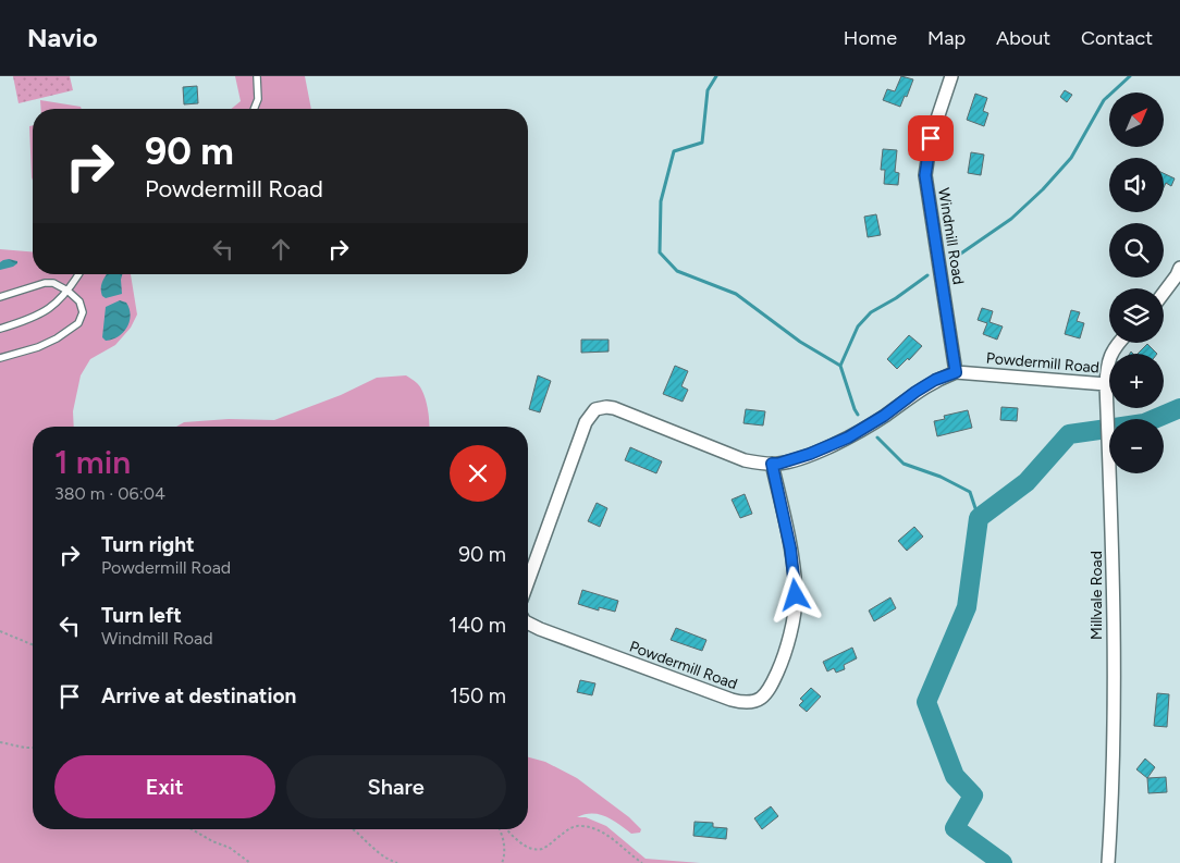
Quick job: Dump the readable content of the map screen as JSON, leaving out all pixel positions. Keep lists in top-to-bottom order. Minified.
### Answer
{"streets":{"street":["Windmill Road","Powdermill Road","Millvale Road"]},"crossings":[["Windmill Road","Powdermill Road"],["Powdermill Road","Millvale Road"]],"north":"top right","page":{"header":"Navio","nav":["Home","Map","About","Contact"],"map_buttons":["+","−"],"turn":["90 m","Powdermill Road"],"heading":["1 min","380 m · 06:04"],"list":[{"name":"Turn right","note":"Powdermill Road","value":"90 m"},{"name":"Turn left","note":"Windmill Road","value":"140 m"},{"name":"Arrive at destination","value":"150 m"}],"buttons":["Exit","Share"]}}
